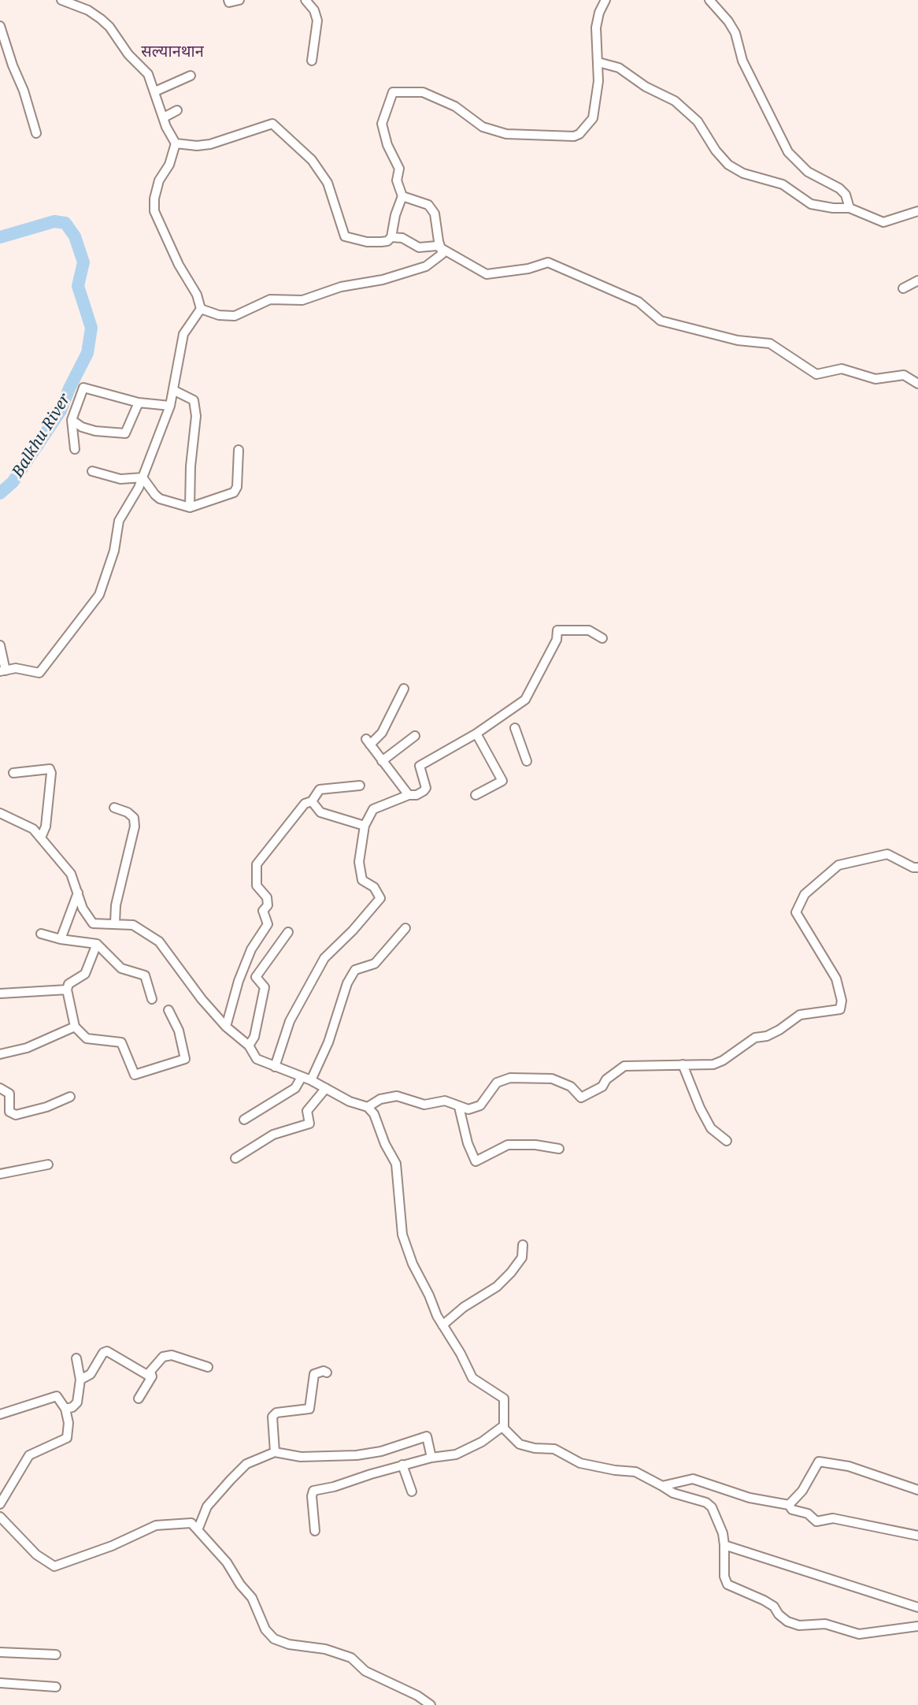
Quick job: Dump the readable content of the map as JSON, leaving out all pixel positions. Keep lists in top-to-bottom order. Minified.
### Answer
{"districts":["सल्यानथान"],"water":["Balkhu River"]}
